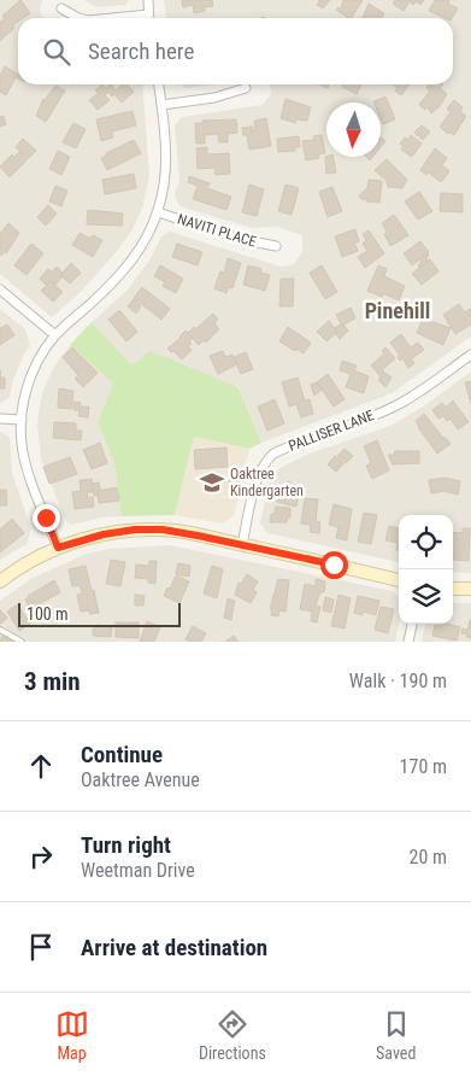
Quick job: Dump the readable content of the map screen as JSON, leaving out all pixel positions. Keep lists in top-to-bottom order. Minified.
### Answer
{"streets":{"street":["NAVITI PLACE","PALLISER LANE"]},"districts":["Pinehill"],"places":{"school or university":["Oaktree Kindergarten"]},"scale_bar":"100 m","north":"bottom","page":{"search":"Search here","scale":"100 m","heading":["3 min","Walk · 190 m"],"list":[["Continue","Oaktree Avenue","170 m"],["Turn right","Weetman Drive","20 m"],"Arrive at destination"],"nav":["Map","Directions","Saved"]}}
